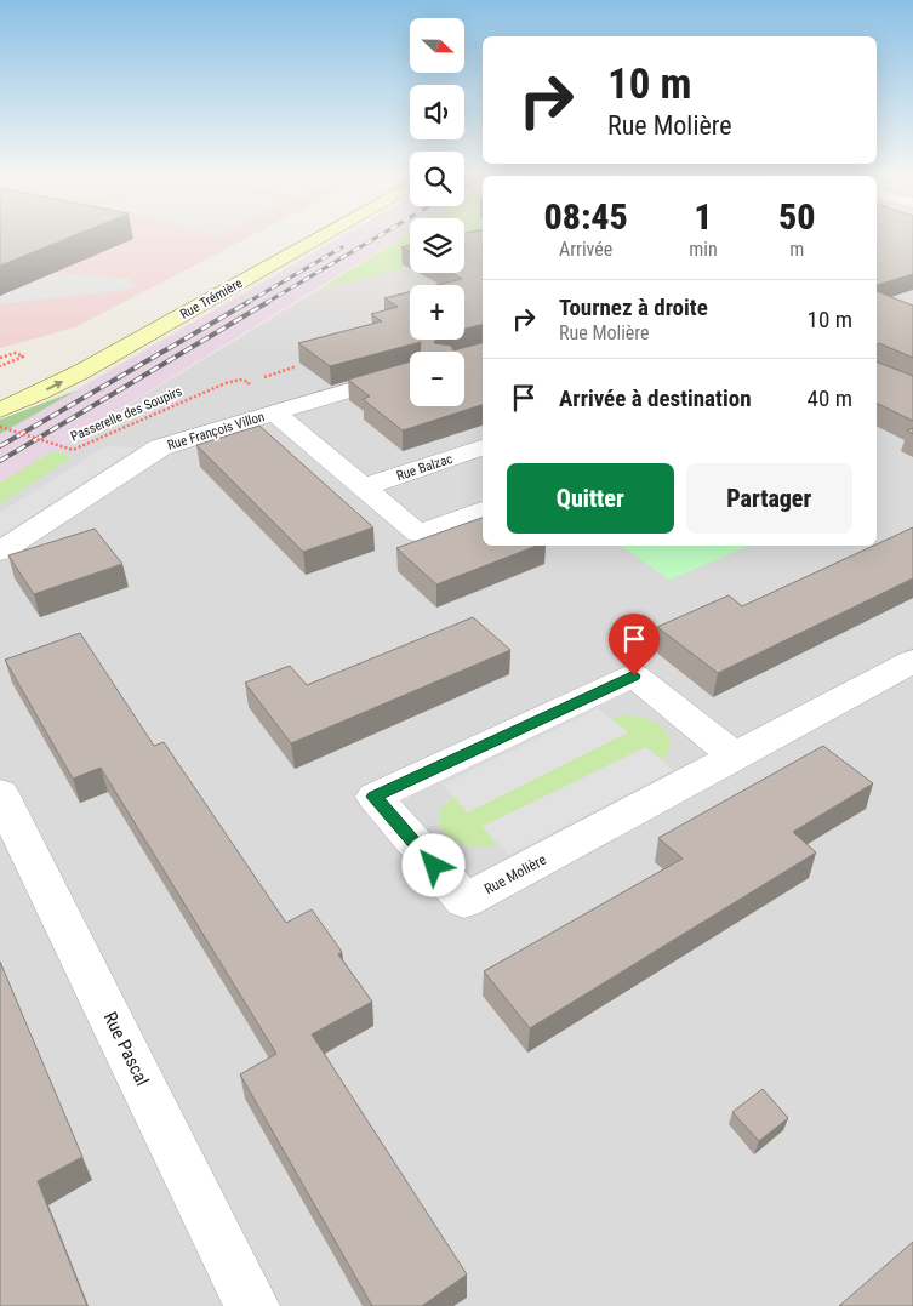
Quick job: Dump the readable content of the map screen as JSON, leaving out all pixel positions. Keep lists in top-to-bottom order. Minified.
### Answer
{"streets":{"main road":["Rue Trémière"],"street":["Rue François Villon","Rue Balzac","Rue Molière","Rue Pascal"],"path":["Passerelle des Soupirs"]},"north":"right","page":{"map_buttons":["+","−"],"turn":["10 m","Rue Molière"],"eta":["08:45","Arrivée","1","min","50","m"],"list":[{"name":"Tournez à droite","note":"Rue Molière","value":"10 m"},{"name":"Arrivée à destination","value":"40 m"}],"buttons":["Quitter","Partager"]}}
